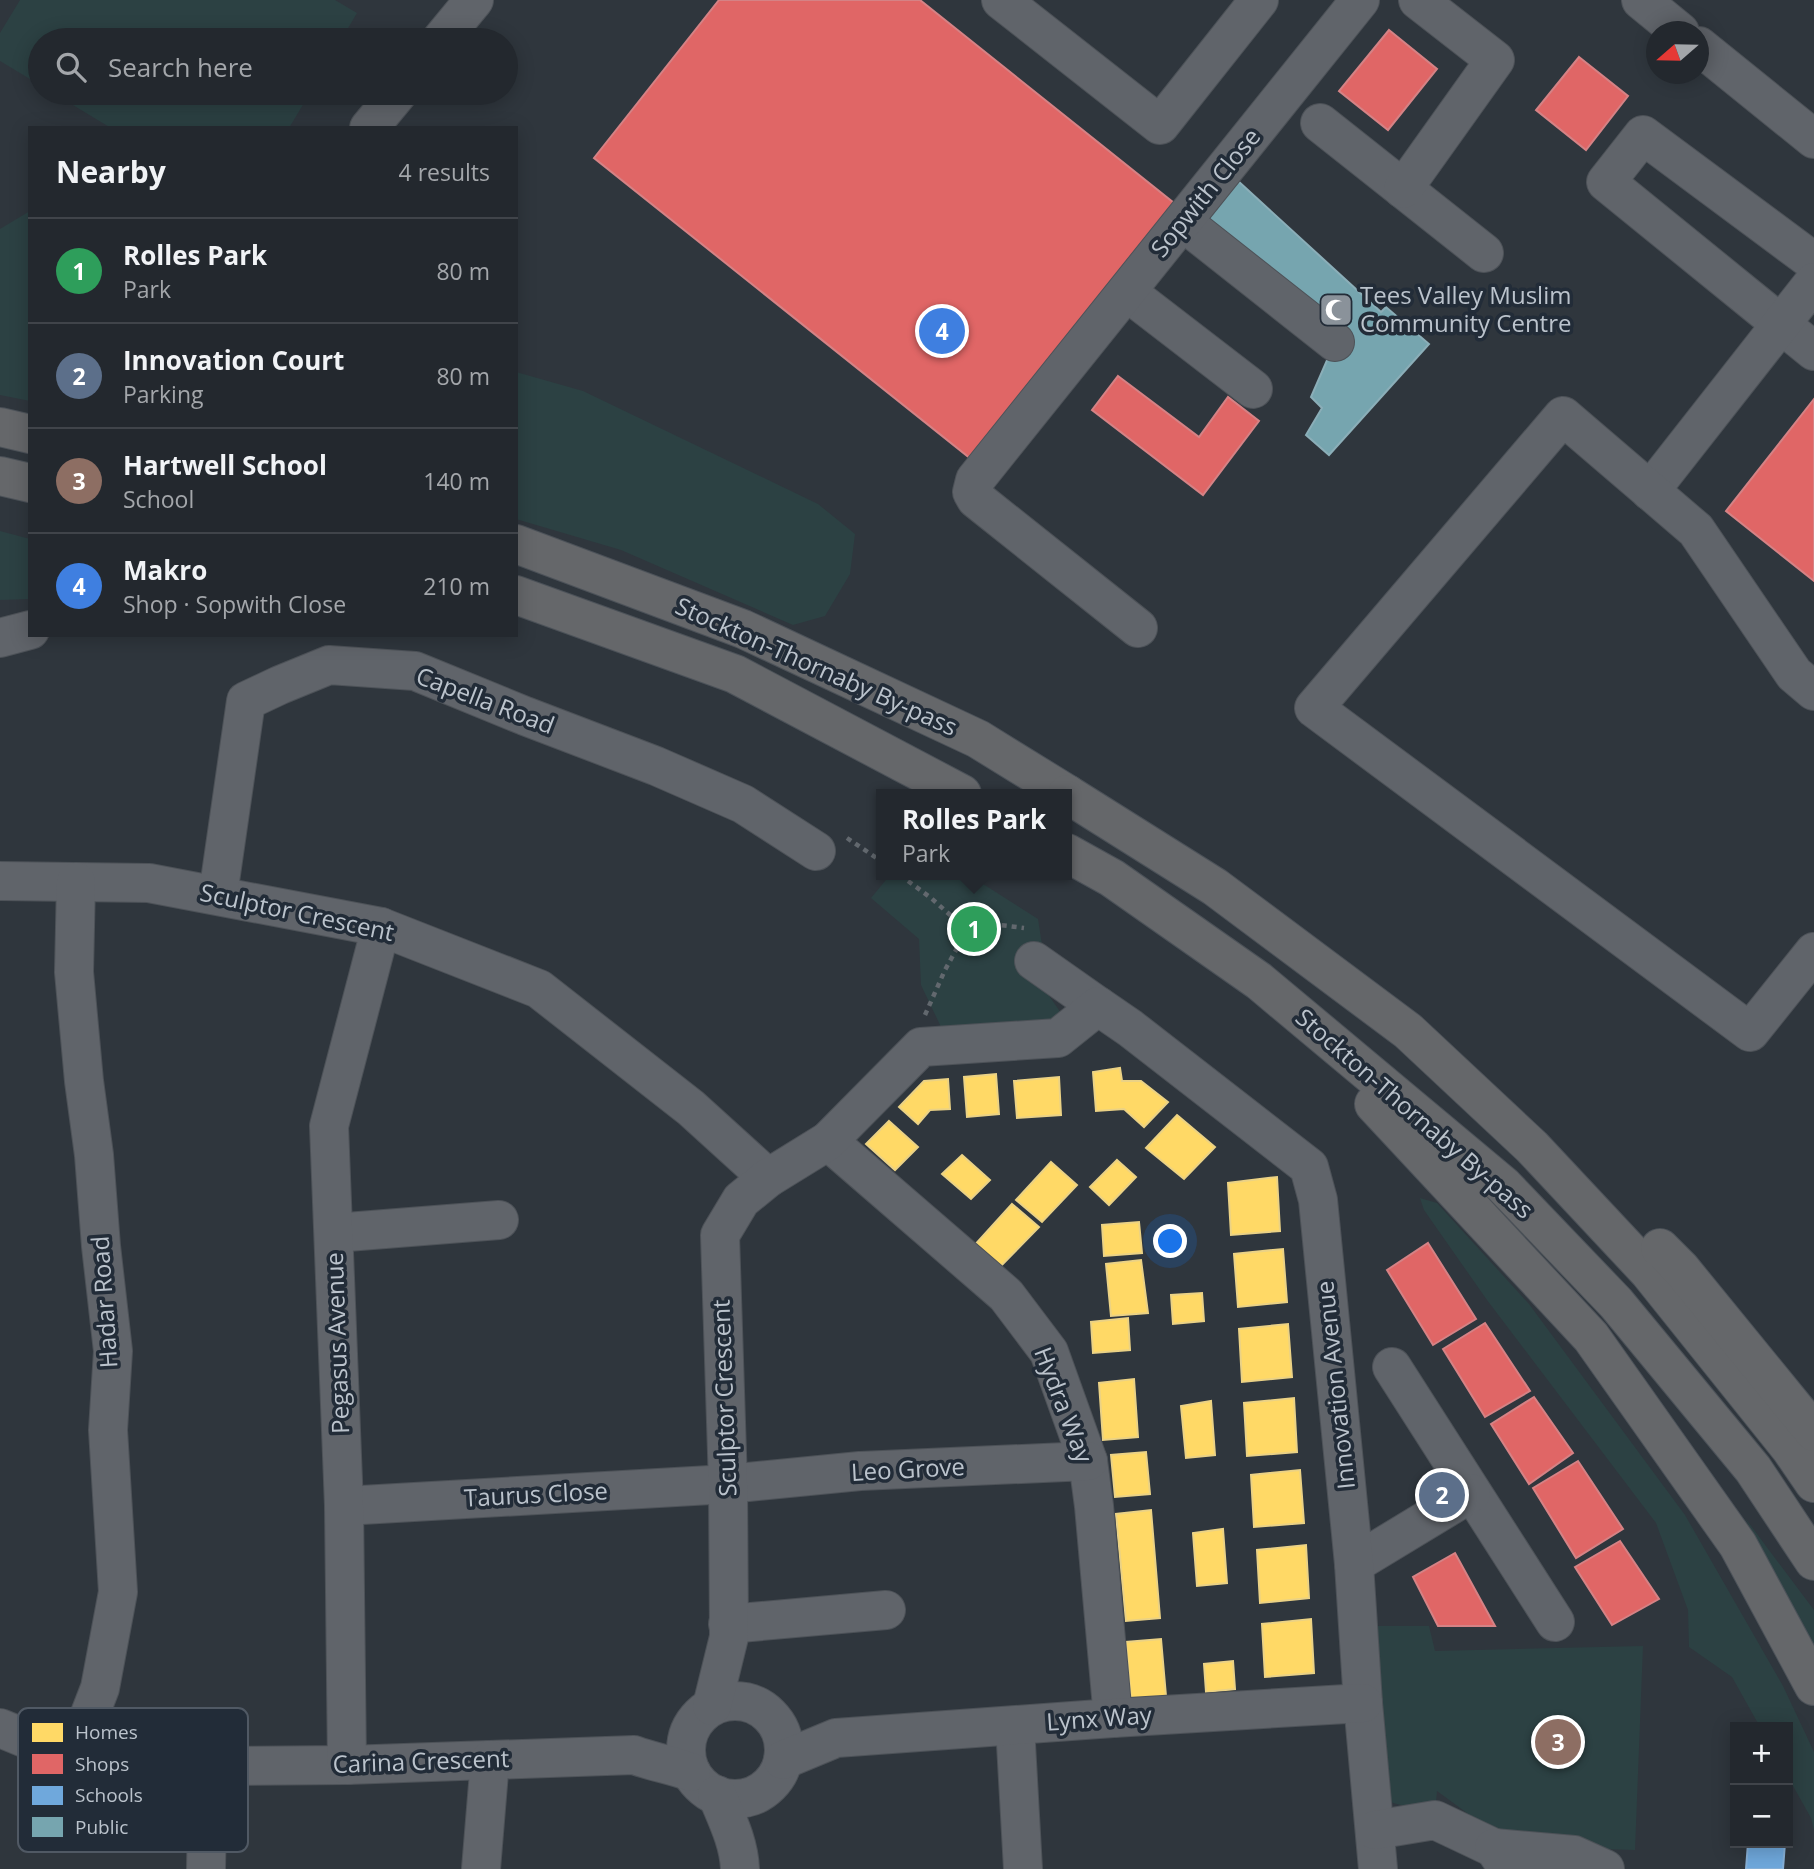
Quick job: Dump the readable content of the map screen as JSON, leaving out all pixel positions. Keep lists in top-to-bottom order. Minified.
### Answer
{"streets":{"highway":["Stockton-Thornaby By-pass"],"street":["Sopwith Close","Capella Road","Sculptor Crescent","Hadar Road","Pegasus Avenue","Innovation Avenue","Hydra Way","Leo Grove","Taurus Close","Lynx Way","Carina Crescent"]},"crossings":[["Capella Road","Sculptor Crescent"],["Sculptor Crescent","Hadar Road"],["Sculptor Crescent","Pegasus Avenue"],["Sculptor Crescent","Hydra Way"],["Sculptor Crescent","Leo Grove"],["Sculptor Crescent","Taurus Close"],["Sculptor Crescent","Lynx Way"],["Sculptor Crescent","Carina Crescent"],["Pegasus Avenue","Taurus Close"],["Pegasus Avenue","Carina Crescent"],["Innovation Avenue","Lynx Way"],["Hydra Way","Leo Grove"],["Hydra Way","Lynx Way"],["Leo Grove","Taurus Close"],["Lynx Way","Carina Crescent"]],"places":{"mosque":["Tees Valley Muslim Community Centre"]},"legend":["Homes","Shops","Schools","Public"],"north":"left","page":{"search":"Search here","heading":["Nearby","4 results"],"list":[{"mark":"1","name":"Rolles Park","note":"Park","value":"80 m"},{"mark":"2","name":"Innovation Court","note":"Parking","value":"80 m"},{"mark":"3","name":"Hartwell School","note":"School","value":"140 m"},{"mark":"4","name":"Makro","note":"Shop · Sopwith Close","value":"210 m"}],"pins":["4","1","2","3"],"popup":["Rolles Park","Park"],"map_buttons":["+","−"]}}
